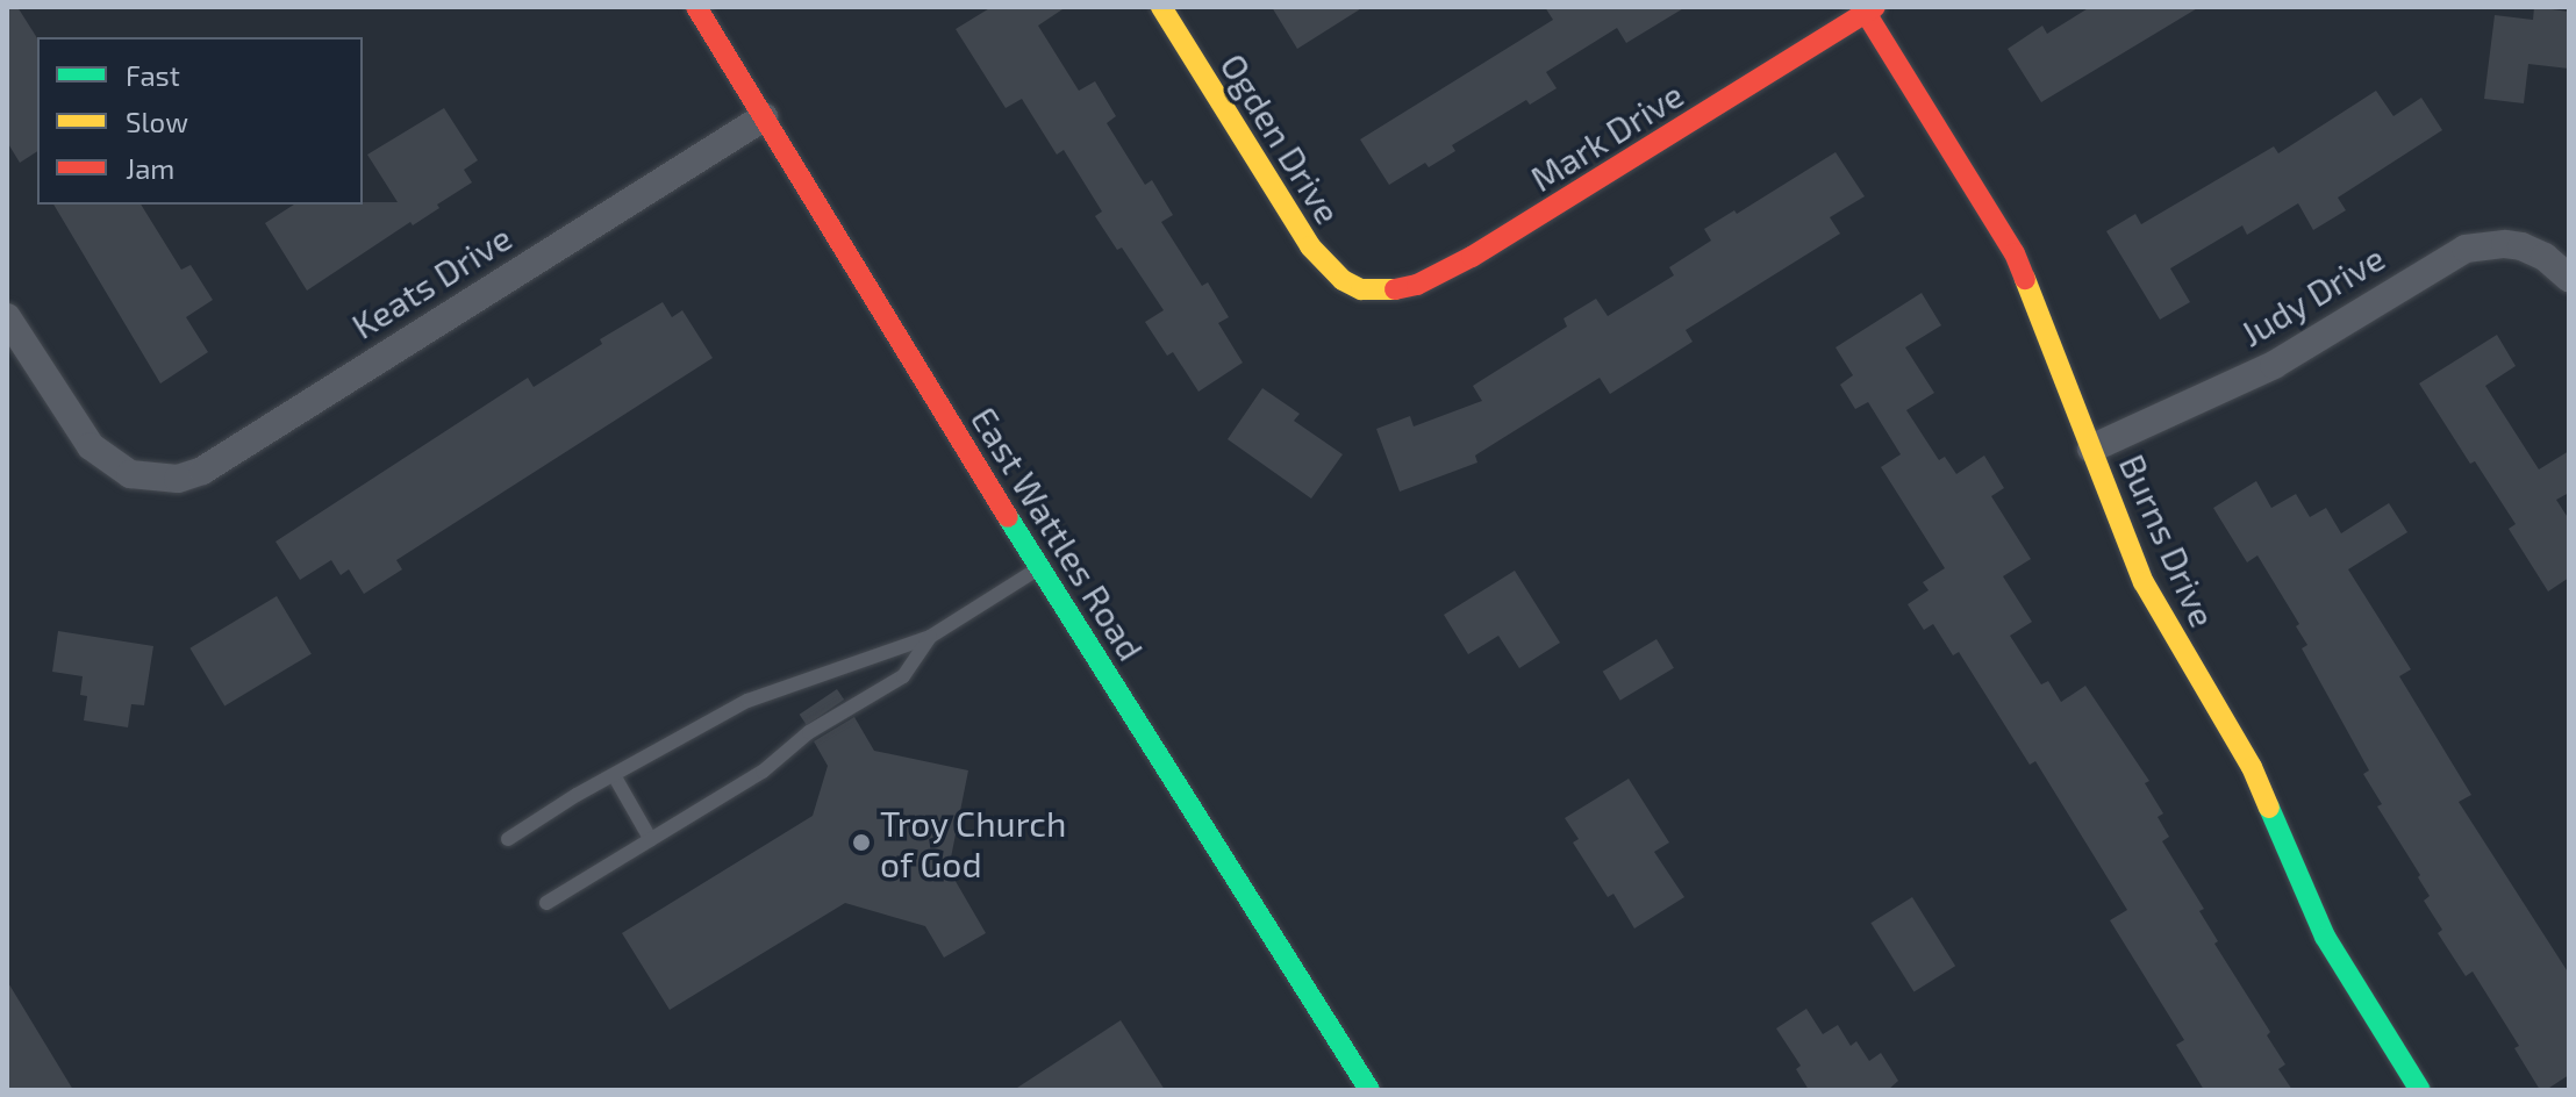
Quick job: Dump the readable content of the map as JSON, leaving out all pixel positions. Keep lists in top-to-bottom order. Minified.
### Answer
{"streets":{"street":["Mark Drive","Ogden Drive","Keats Drive","Judy Drive","East Wattles Road","Burns Drive"]},"crossings":[["Mark Drive","Ogden Drive"],["Mark Drive","Burns Drive"],["Keats Drive","East Wattles Road"],["Judy Drive","Burns Drive"]],"places":["Troy Church of God"],"legend":["Fast","Slow","Jam"]}
